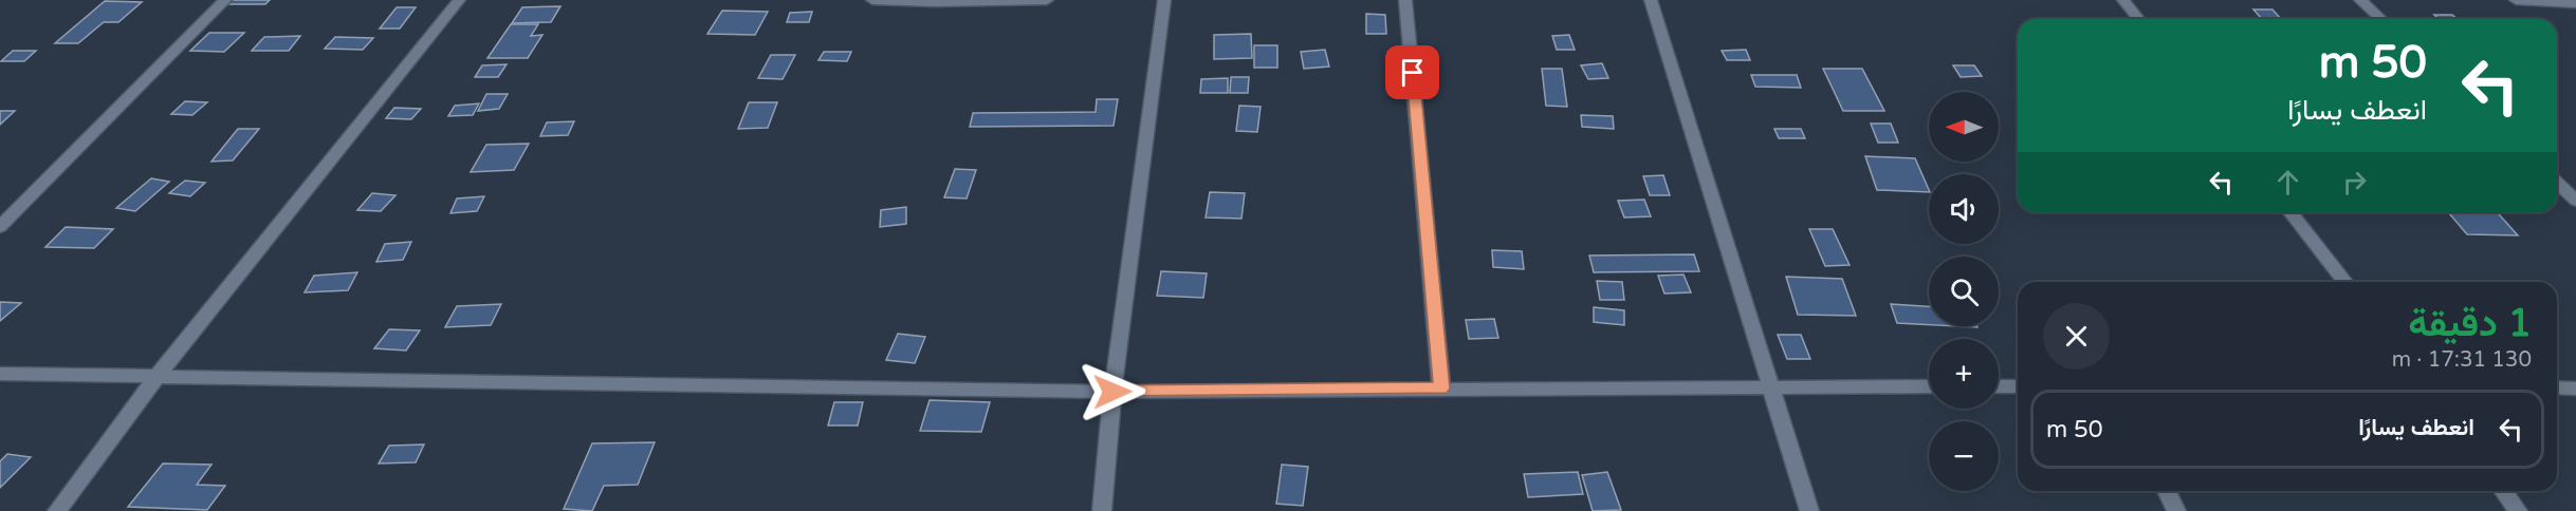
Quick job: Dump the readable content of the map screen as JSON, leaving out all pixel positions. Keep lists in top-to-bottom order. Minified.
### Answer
{"north":"left","page":{"turn":["50 m","انعطف يسارًا"],"map_buttons":["+","−"],"heading":["1 دقيقة","130 m · 17:31"],"list":[{"name":"انعطف يسارًا","value":"50 m"}]}}
